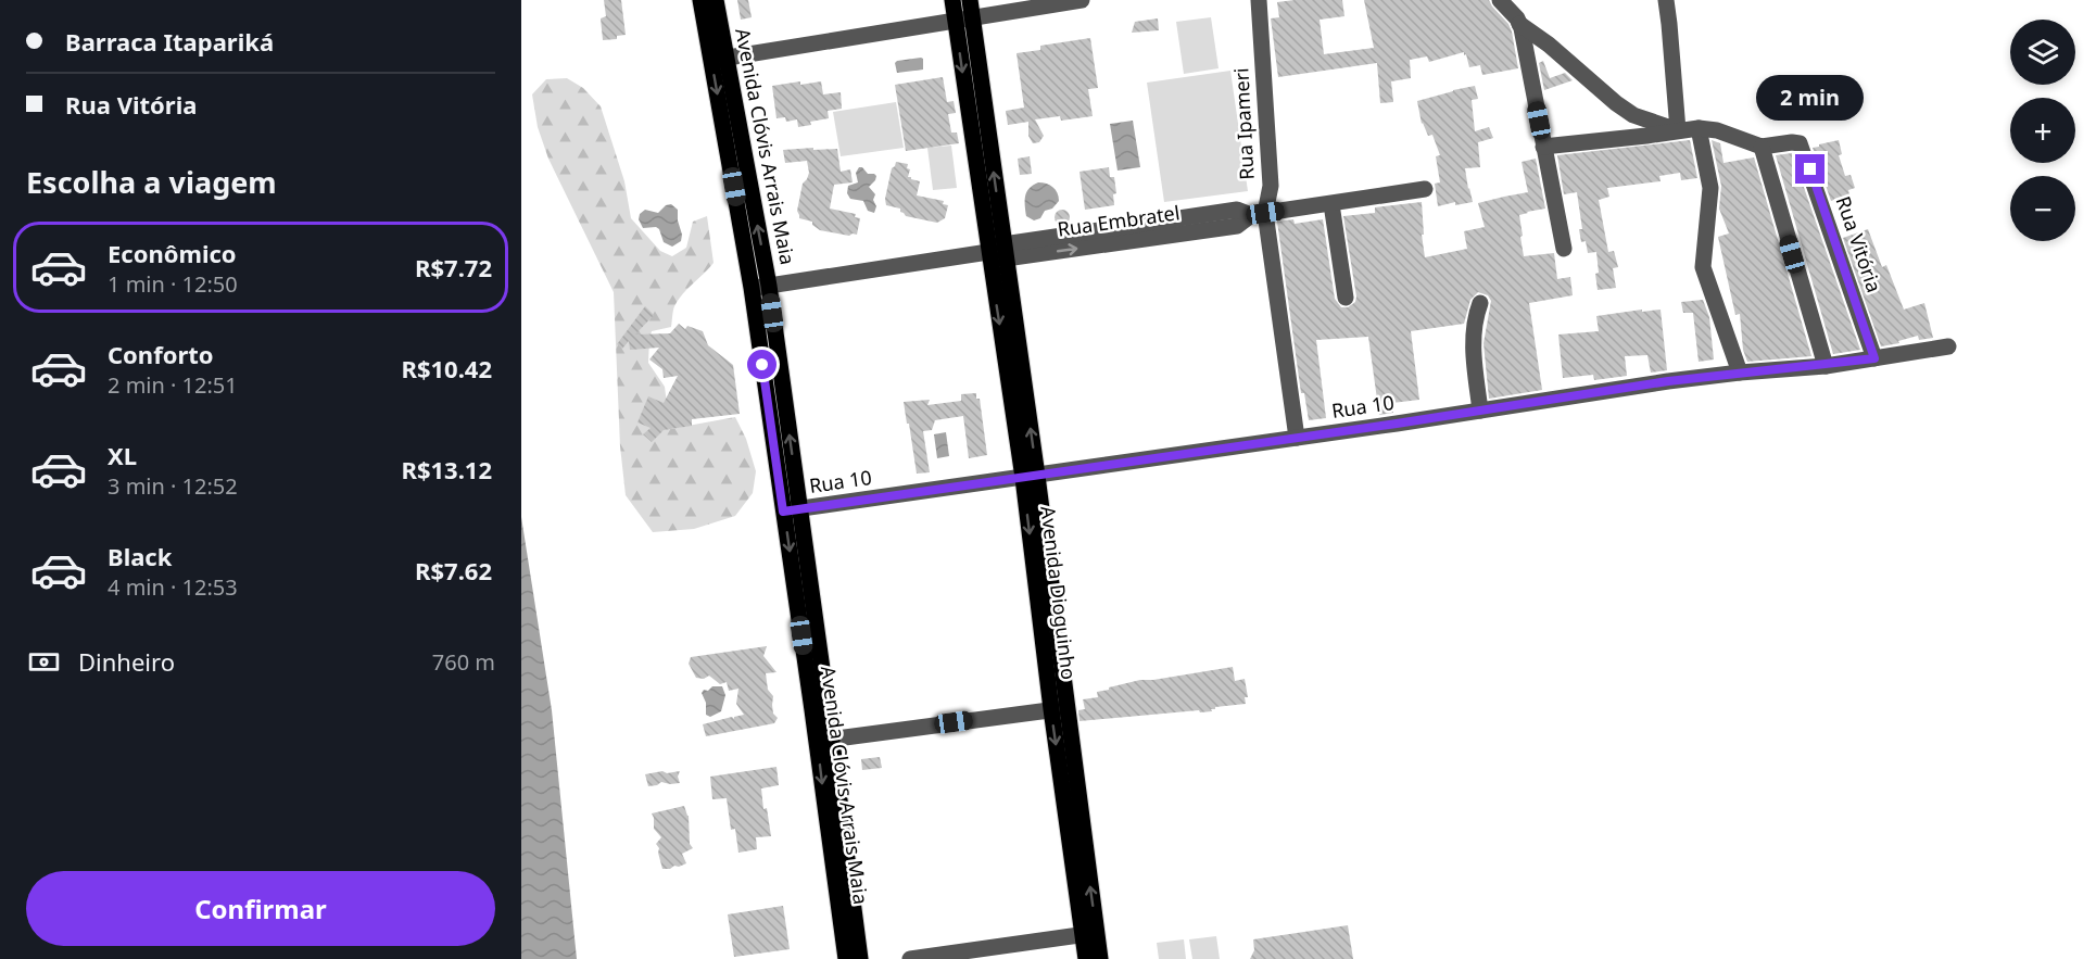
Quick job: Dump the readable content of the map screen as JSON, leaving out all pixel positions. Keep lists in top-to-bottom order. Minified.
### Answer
{"streets":{"main road":["Avenida Clóvis Arrais Maia","Avenida Dioguinho"],"street":["Rua Ipameri","Rua Embratel","Rua Vitória","Rua 10"]},"crossings":[["Rua Ipameri","Rua Embratel"],["Rua Ipameri","Rua 10"],["Avenida Clóvis Arrais Maia","Rua Embratel"],["Avenida Clóvis Arrais Maia","Rua 10"],["Rua Embratel","Avenida Dioguinho"],["Rua Vitória","Rua 10"],["Rua 10","Avenida Dioguinho"]],"page":{"banner":["Barraca Itapariká","Rua Vitória"],"map_buttons":["+","−"],"bubble":"2 min","heading":"Escolha a viagem","list":[{"name":"Econômico","note":"1 min · 12:50","value":"R$7.72"},{"name":"Conforto","note":"2 min · 12:51","value":"R$10.42"},{"name":"XL","note":"3 min · 12:52","value":"R$13.12"},{"name":"Black","note":"4 min · 12:53","value":"R$7.62"}],"pay":["Dinheiro","760 m"],"buttons":"Confirmar"}}
